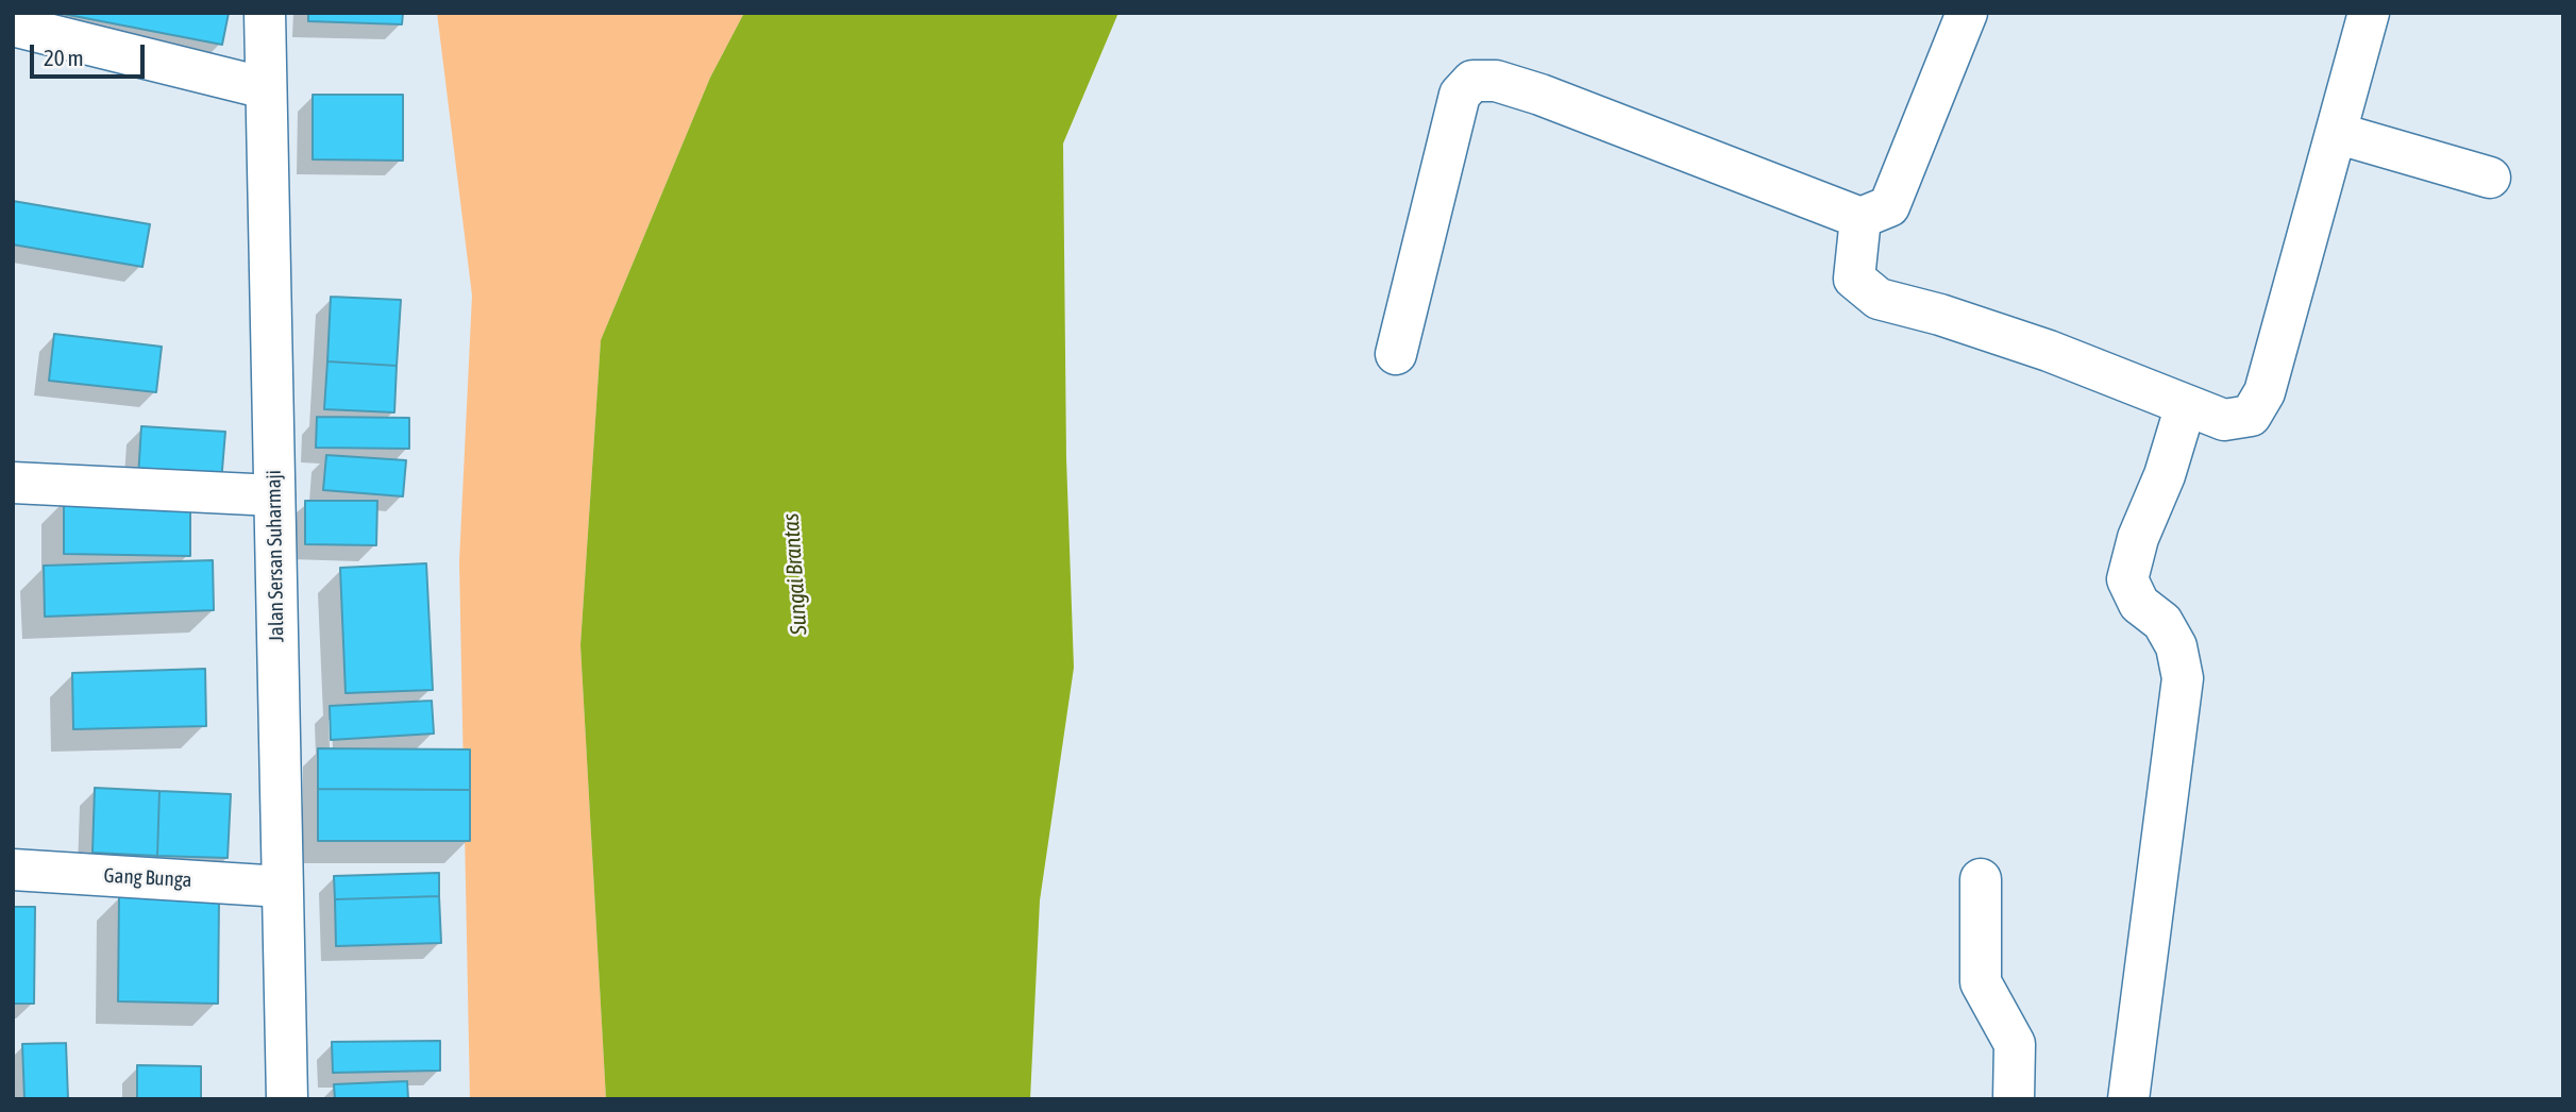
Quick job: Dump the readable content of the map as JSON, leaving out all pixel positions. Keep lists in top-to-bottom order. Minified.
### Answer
{"streets":{"main road":["Jalan Sersan Suharmaji","Gang Bunga"]},"crossings":[["Jalan Sersan Suharmaji","Gang Bunga"]],"water":["Sungai Brantas"],"scale_bar":"20 m"}
